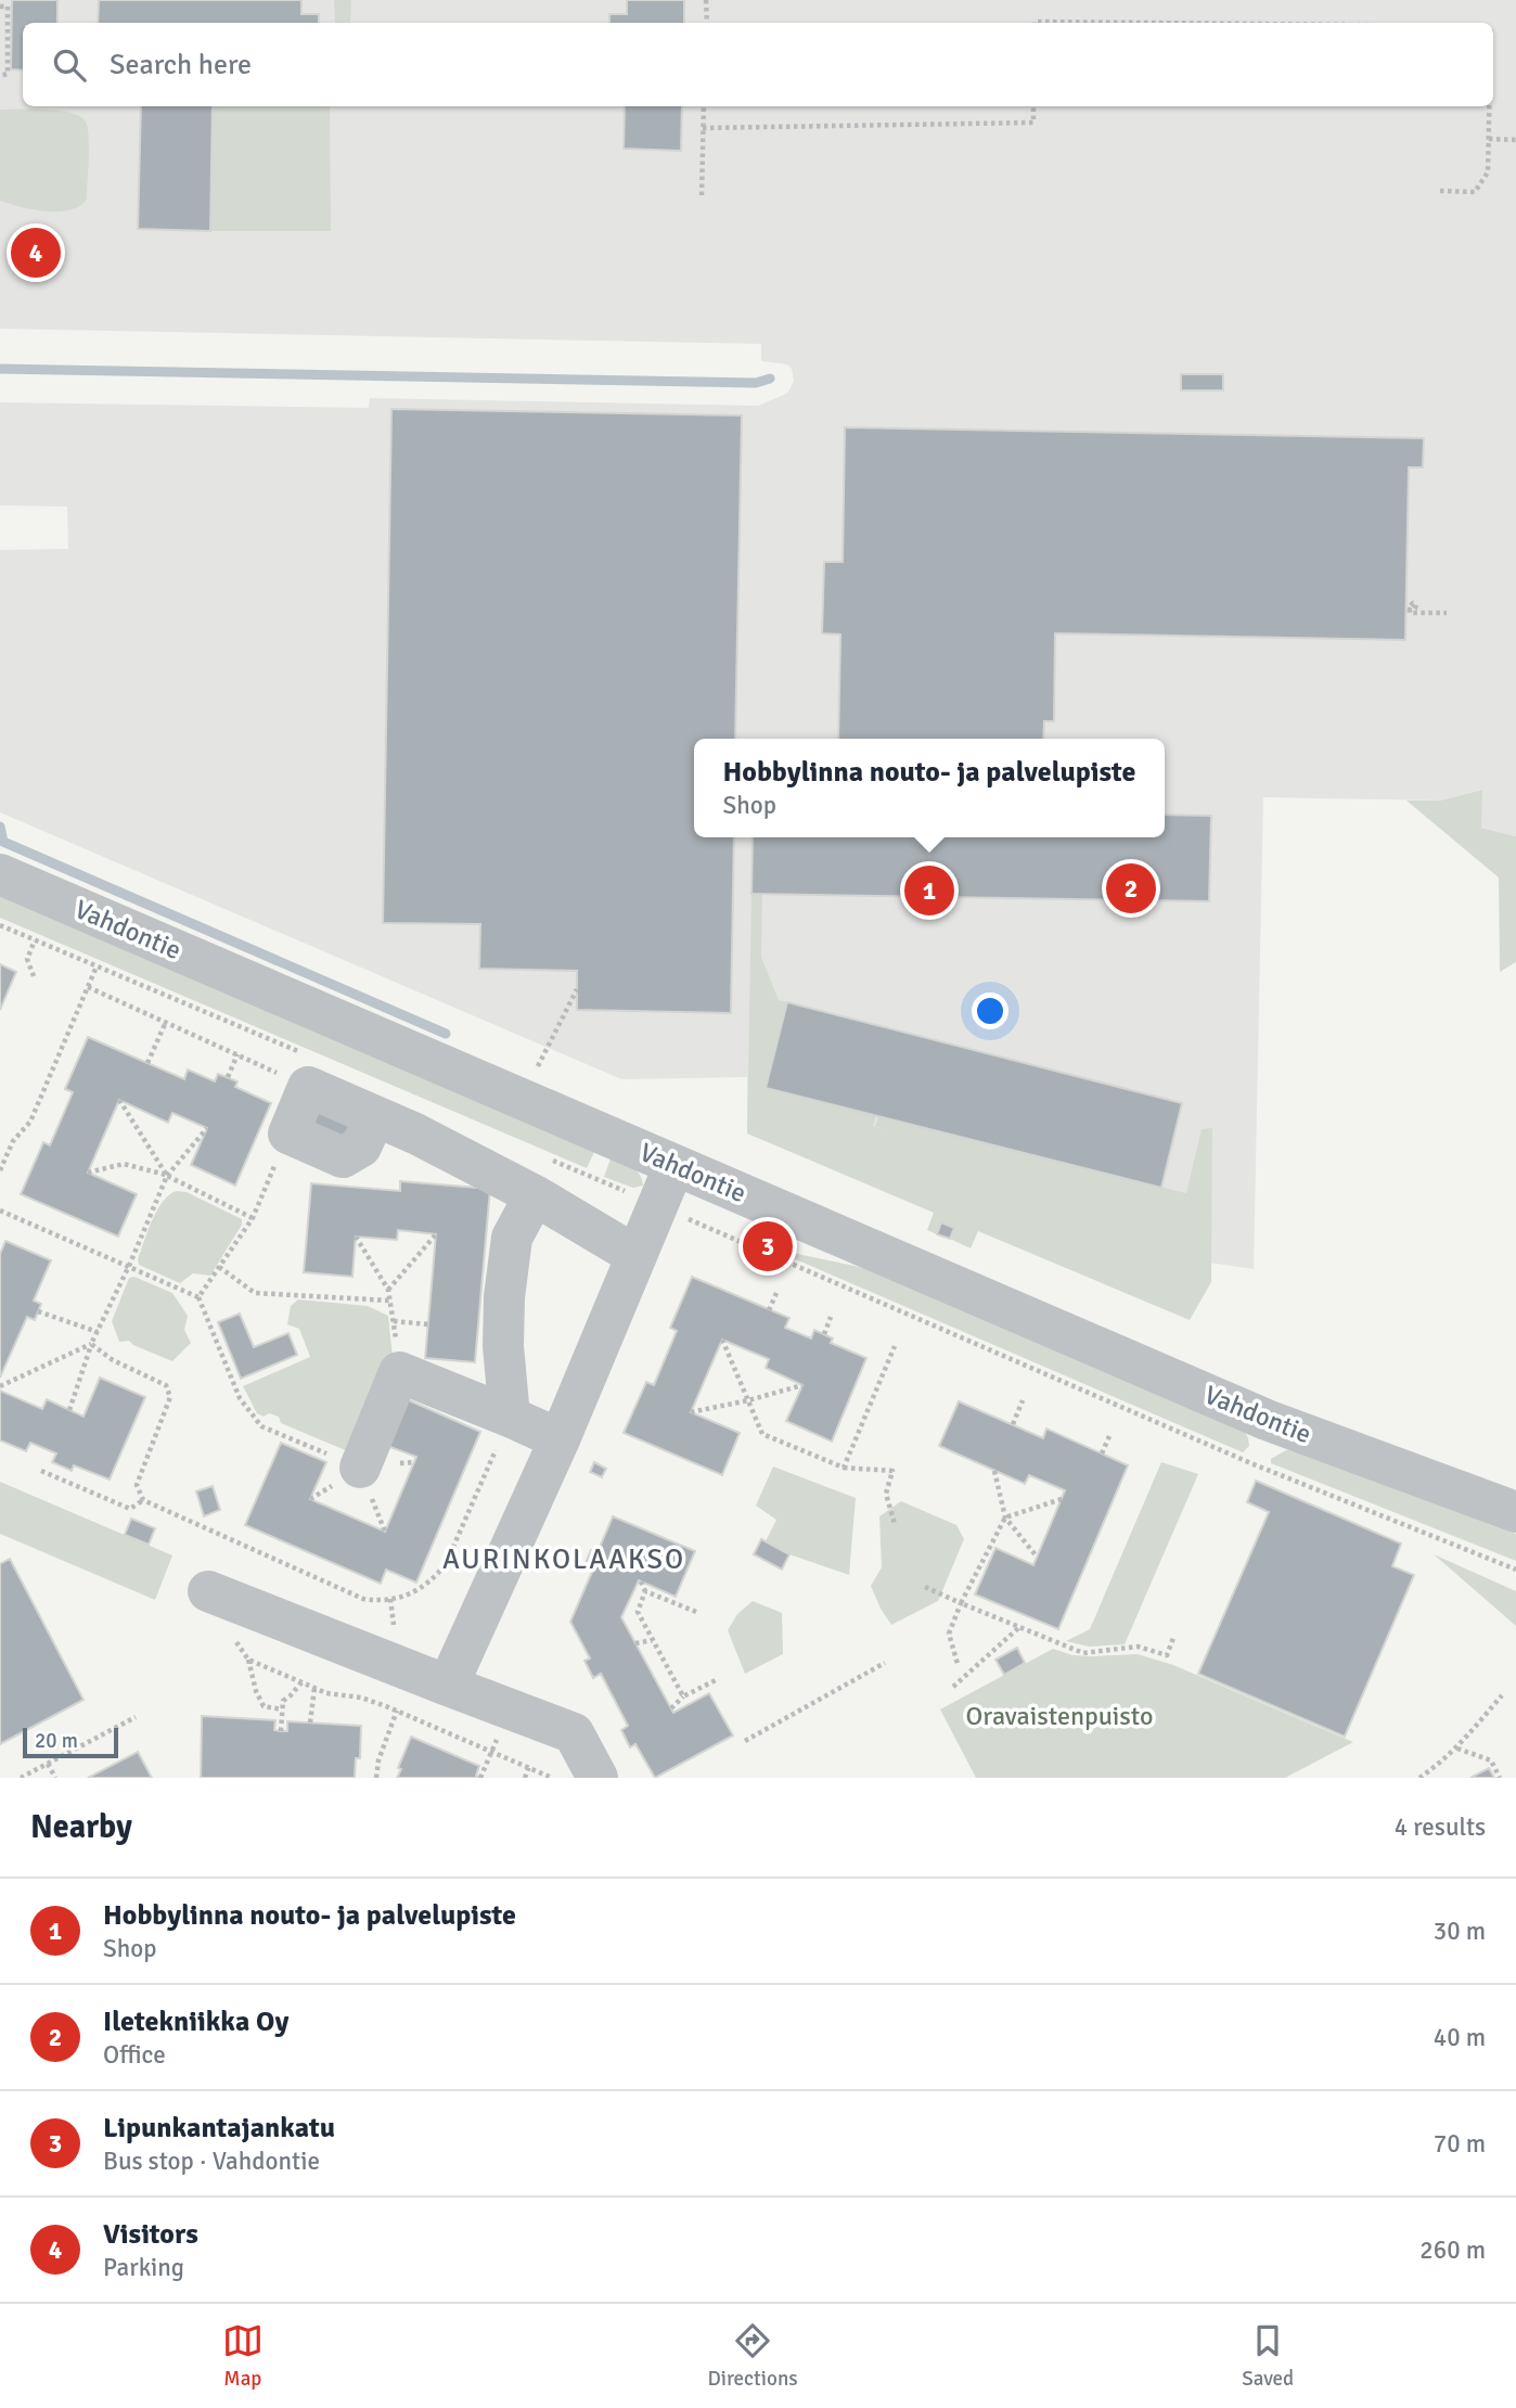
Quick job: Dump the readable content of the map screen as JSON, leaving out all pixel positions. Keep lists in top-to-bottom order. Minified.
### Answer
{"streets":{"street":["Vahdontie"]},"districts":["AURINKOLAAKSO"],"parks":["Oravaistenpuisto"],"scale_bar":"20 m","page":{"search":"Search here","pins":["4","2","1","3"],"popup":["Hobbylinna nouto- ja palvelupiste","Shop"],"scale":"20 m","heading":["Nearby","4 results"],"list":[{"mark":"1","name":"Hobbylinna nouto- ja palvelupiste","note":"Shop","value":"30 m"},{"mark":"2","name":"Iletekniikka Oy","note":"Office","value":"40 m"},{"mark":"3","name":"Lipunkantajankatu","note":"Bus stop · Vahdontie","value":"70 m"},{"mark":"4","name":"Visitors","note":"Parking","value":"260 m"}],"nav":["Map","Directions","Saved"]}}
